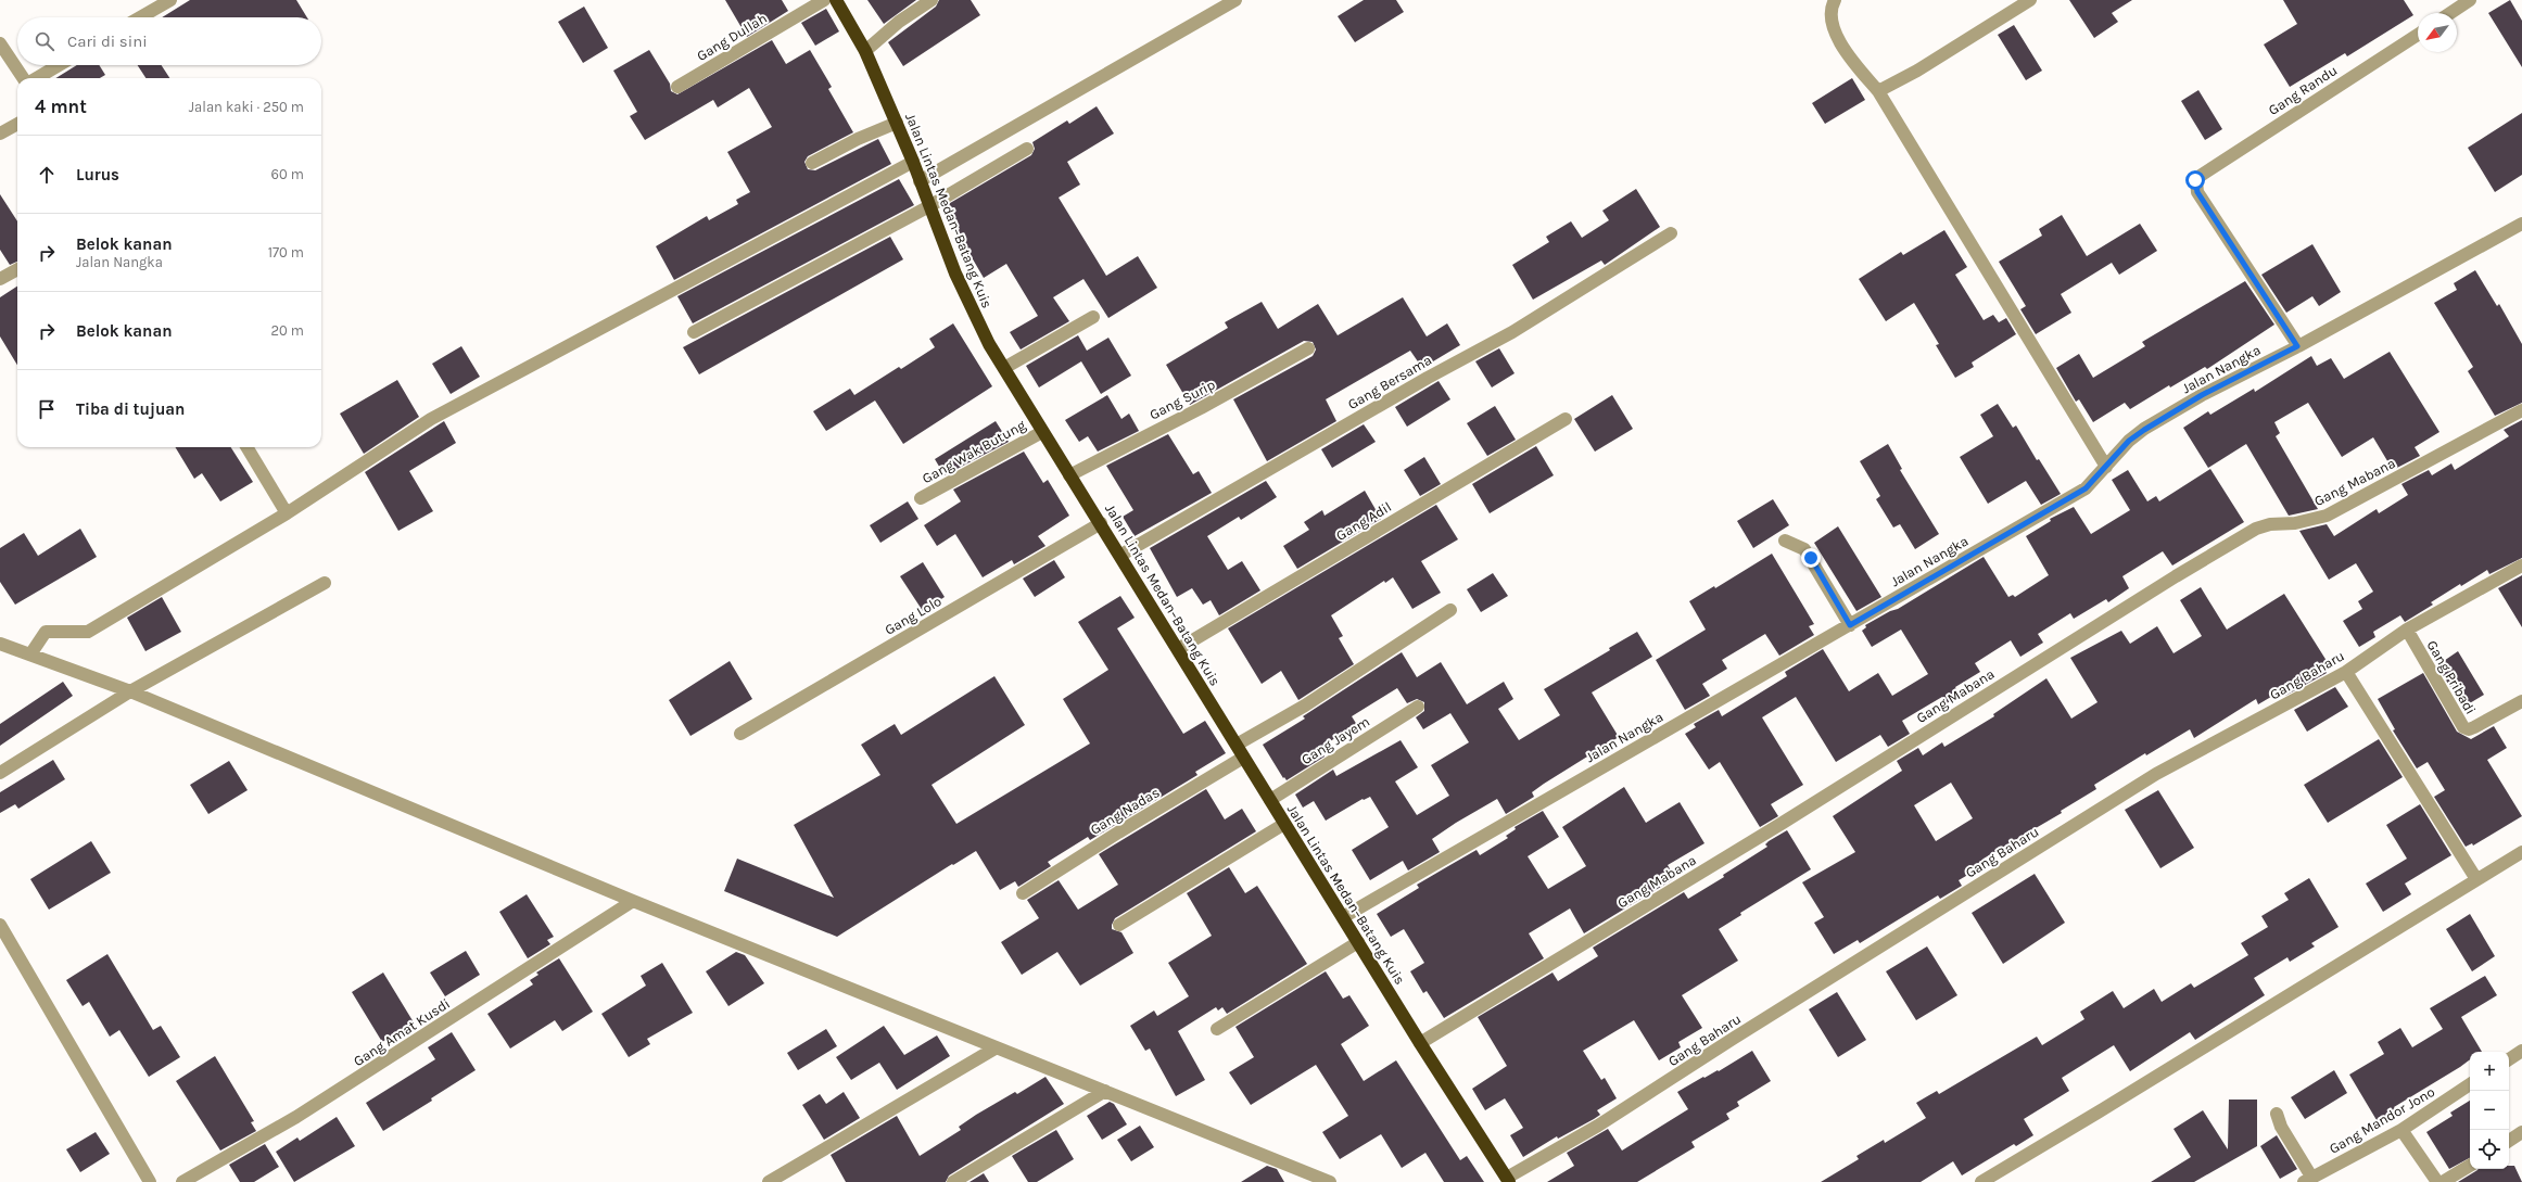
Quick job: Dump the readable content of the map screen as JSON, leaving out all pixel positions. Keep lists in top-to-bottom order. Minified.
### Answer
{"streets":{"highway":["Jalan Lintas Medan–Batang Kuis"],"street":["Gang Dullah","Gang Randu","Jalan Nangka","Gang Bersama","Gang Surip","Gang Wak Butung","Gang Mabana","Gang Adil","Gang Lolo","Gang Baharu","Gang Pribadi","Gang Jayem","Gang Nadas","Gang Amat Kusdi","Gang Mandor Jono"]},"crossings":[["Gang Randu","Jalan Nangka"],["Jalan Lintas Medan–Batang Kuis","Jalan Nangka"],["Jalan Lintas Medan–Batang Kuis","Gang Bersama"],["Jalan Lintas Medan–Batang Kuis","Gang Surip"],["Jalan Lintas Medan–Batang Kuis","Gang Wak Butung"],["Jalan Lintas Medan–Batang Kuis","Gang Mabana"],["Jalan Lintas Medan–Batang Kuis","Gang Adil"],["Jalan Lintas Medan–Batang Kuis","Gang Lolo"],["Jalan Lintas Medan–Batang Kuis","Gang Baharu"],["Jalan Lintas Medan–Batang Kuis","Gang Jayem"],["Jalan Lintas Medan–Batang Kuis","Gang Nadas"],["Gang Baharu","Gang Pribadi"]],"north":"bottom left","page":{"search":"Cari di sini","heading":["4 mnt","Jalan kaki · 250 m"],"list":[["Lurus","60 m"],["Belok kanan","Jalan Nangka","170 m"],["Belok kanan","20 m"],"Tiba di tujuan"],"map_buttons":["+","−"]}}
